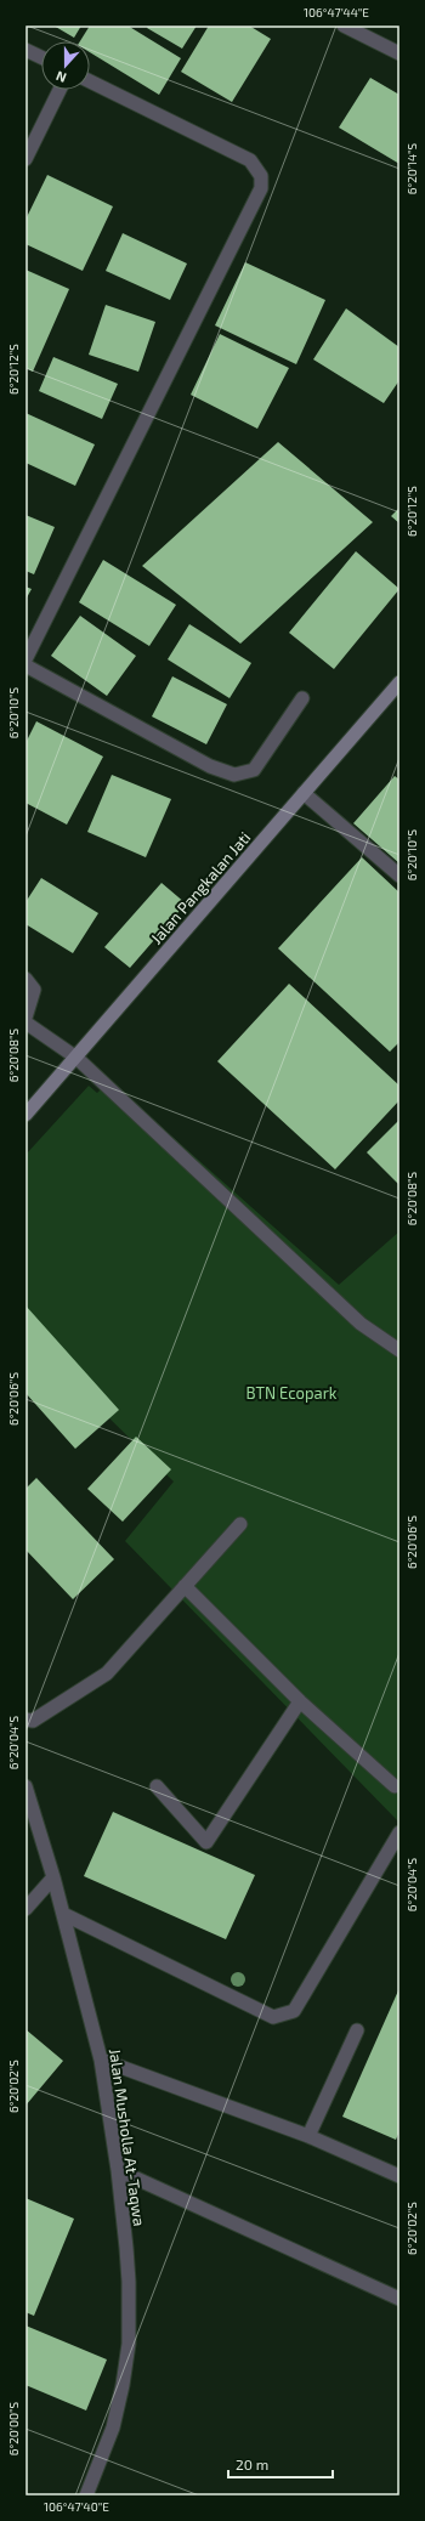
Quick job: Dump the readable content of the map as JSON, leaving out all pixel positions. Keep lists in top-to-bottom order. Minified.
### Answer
{"streets":{"main road":["Jalan Pangkalan Jati"],"street":["Jalan Musholla At-Taqwa"]},"parks":["BTN Ecopark"],"scale_bar":"20 m","north":"bottom","coordinates":["106°47'44\"E","6°20'14\"S","6°20'12\"S","6°20'10\"S","6°20'08\"S","6°20'06\"S","6°20'04\"S","6°20'02\"S","6°20'00\"S","106°47'40\"E"]}
